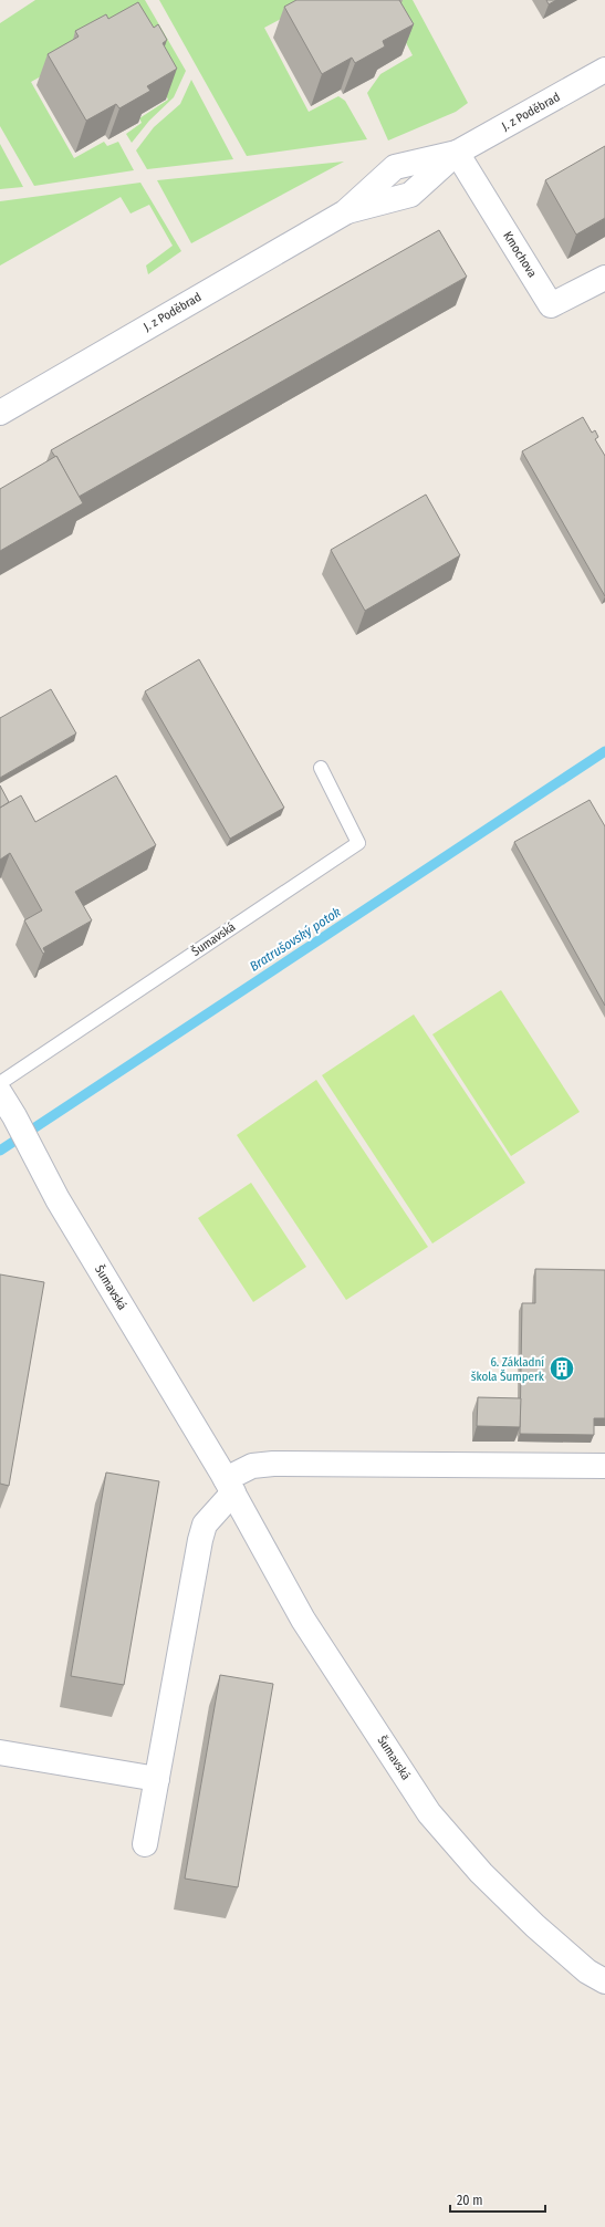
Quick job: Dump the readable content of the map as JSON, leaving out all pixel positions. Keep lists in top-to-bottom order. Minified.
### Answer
{"streets":{"street":["J. z Poděbrad","Kmochova","Šumavská"]},"crossings":[["J. z Poděbrad","Kmochova"]],"water":["Bratrušovský potok"],"places":{"building":["6. Základní škola Šumperk"]},"scale_bar":"20 m"}
